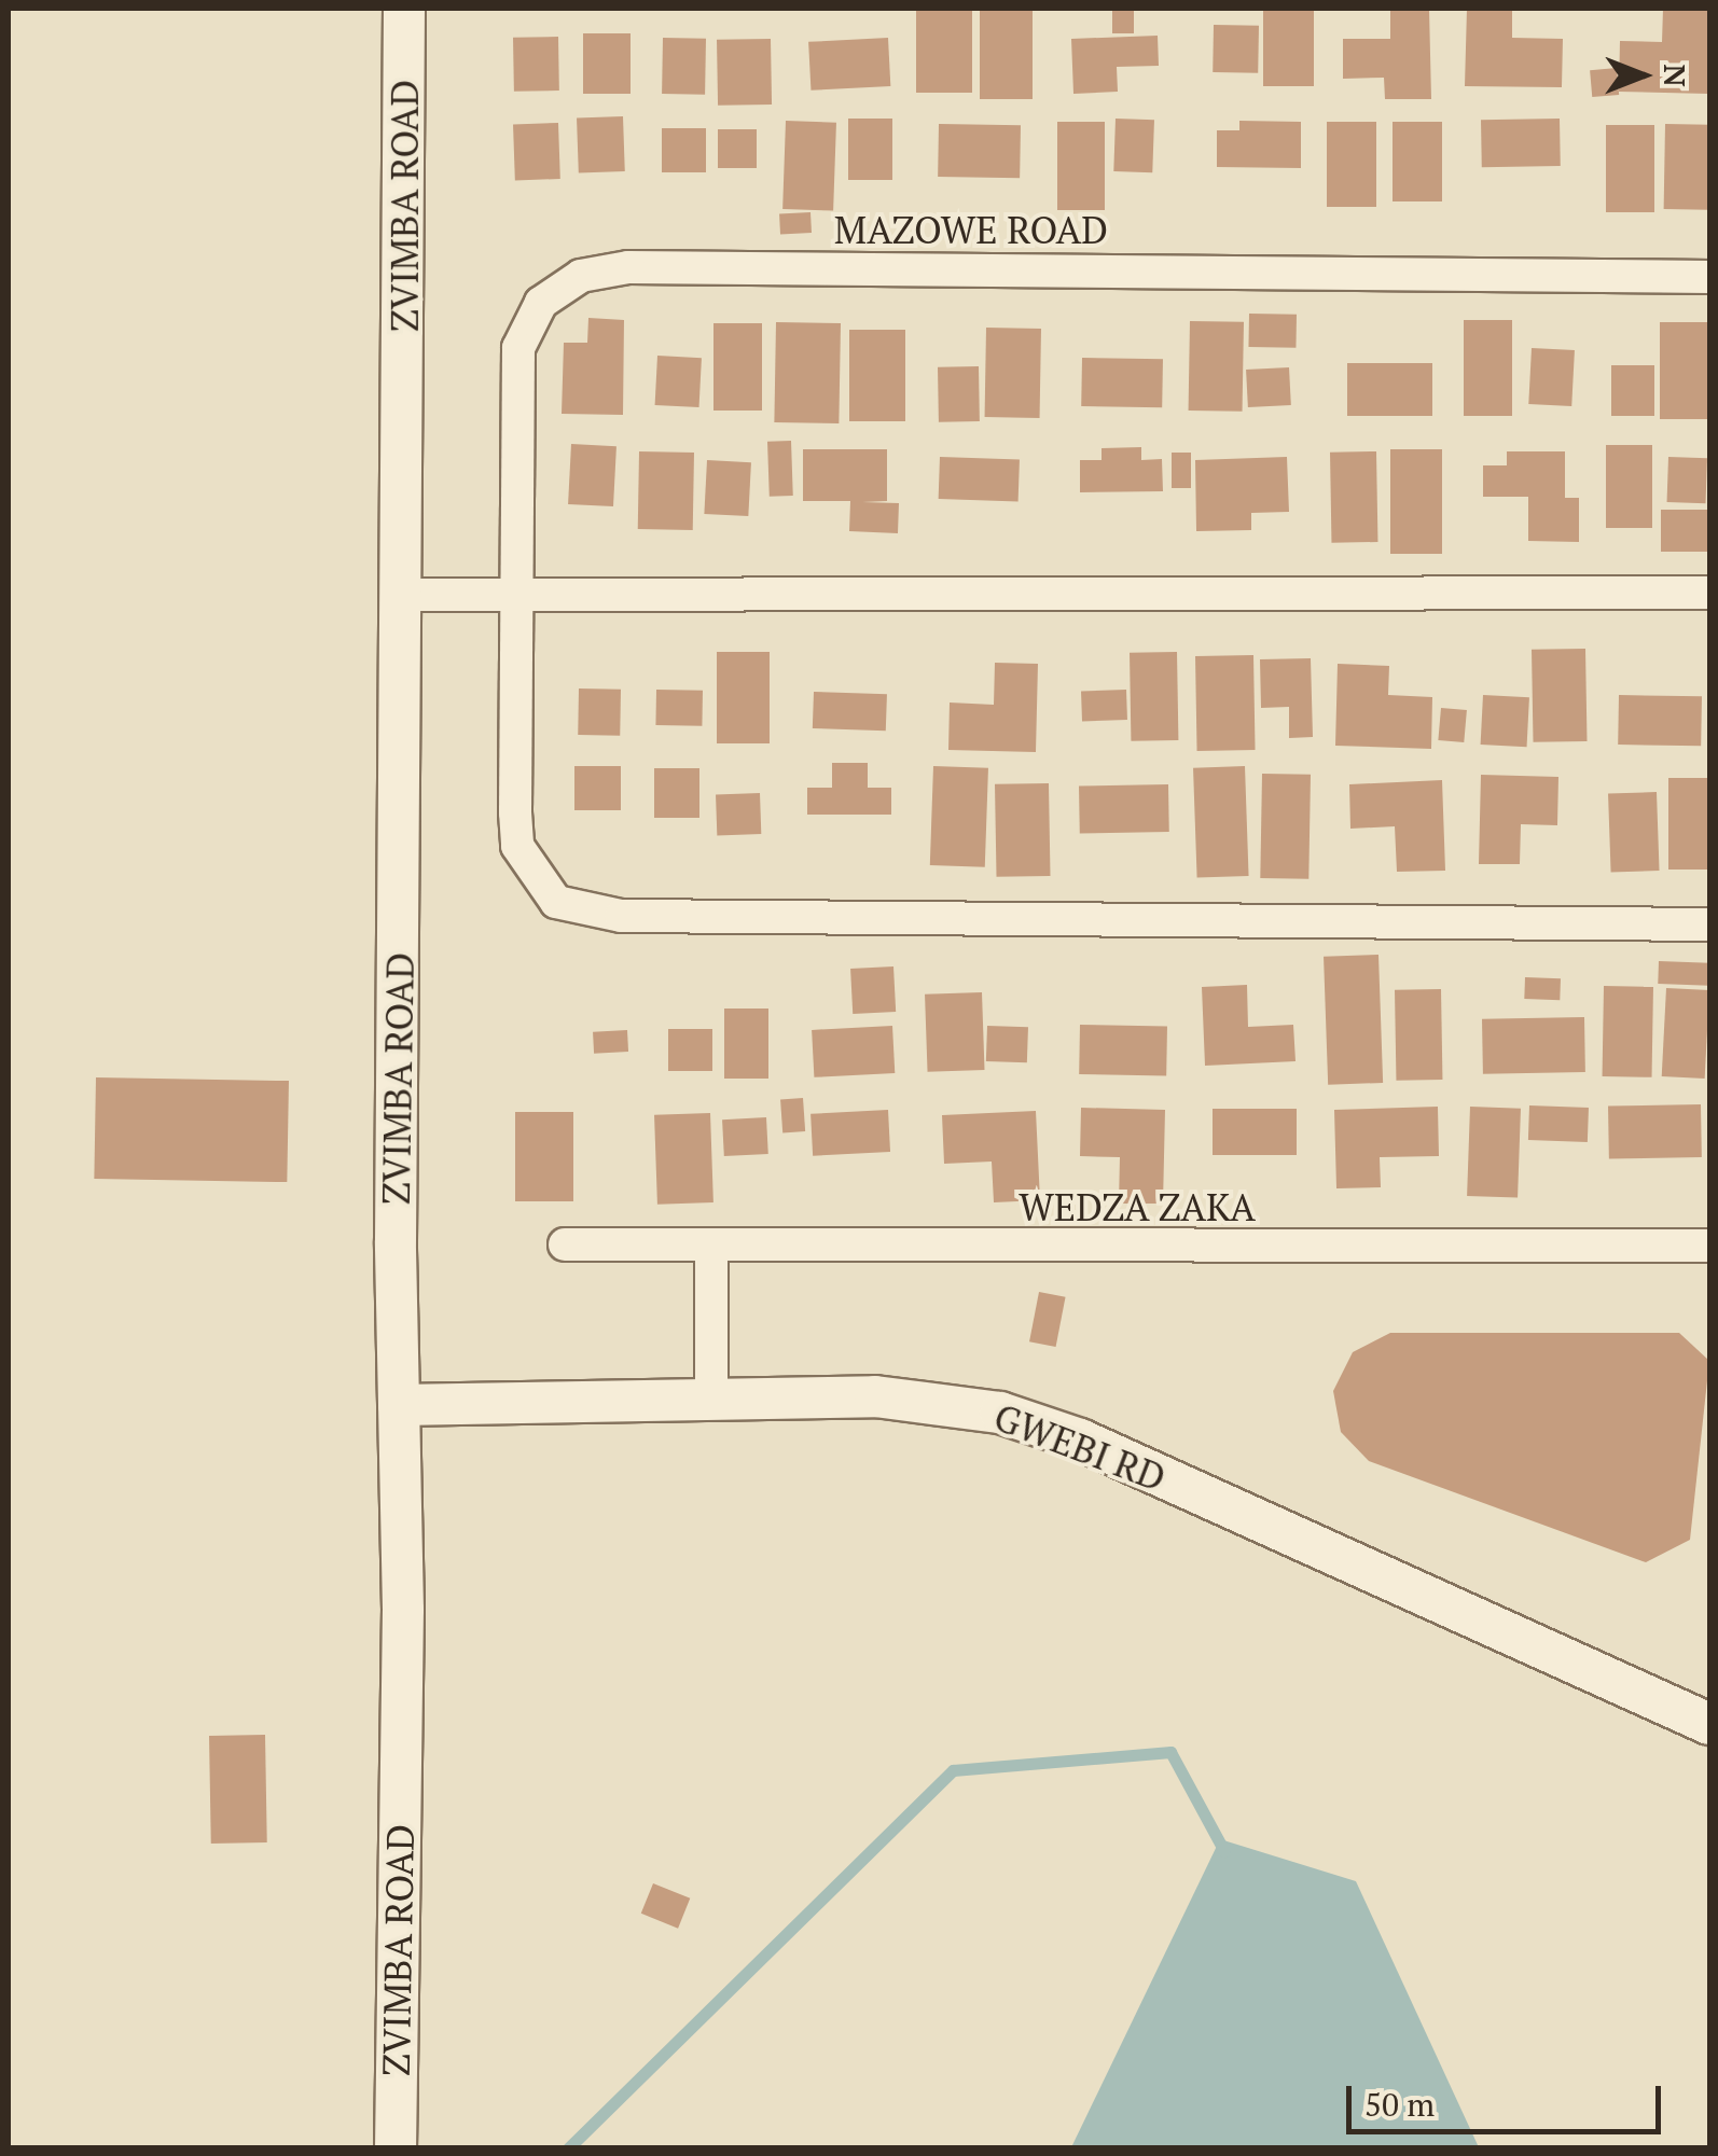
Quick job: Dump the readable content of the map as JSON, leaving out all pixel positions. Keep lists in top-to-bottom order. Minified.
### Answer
{"streets":{"street":["ZVIMBA ROAD","MAZOWE ROAD","WEDZA ZAKA","GWEBI RD"]},"crossings":[["ZVIMBA ROAD","GWEBI RD"]],"scale_bar":"50 m","north":"right"}
